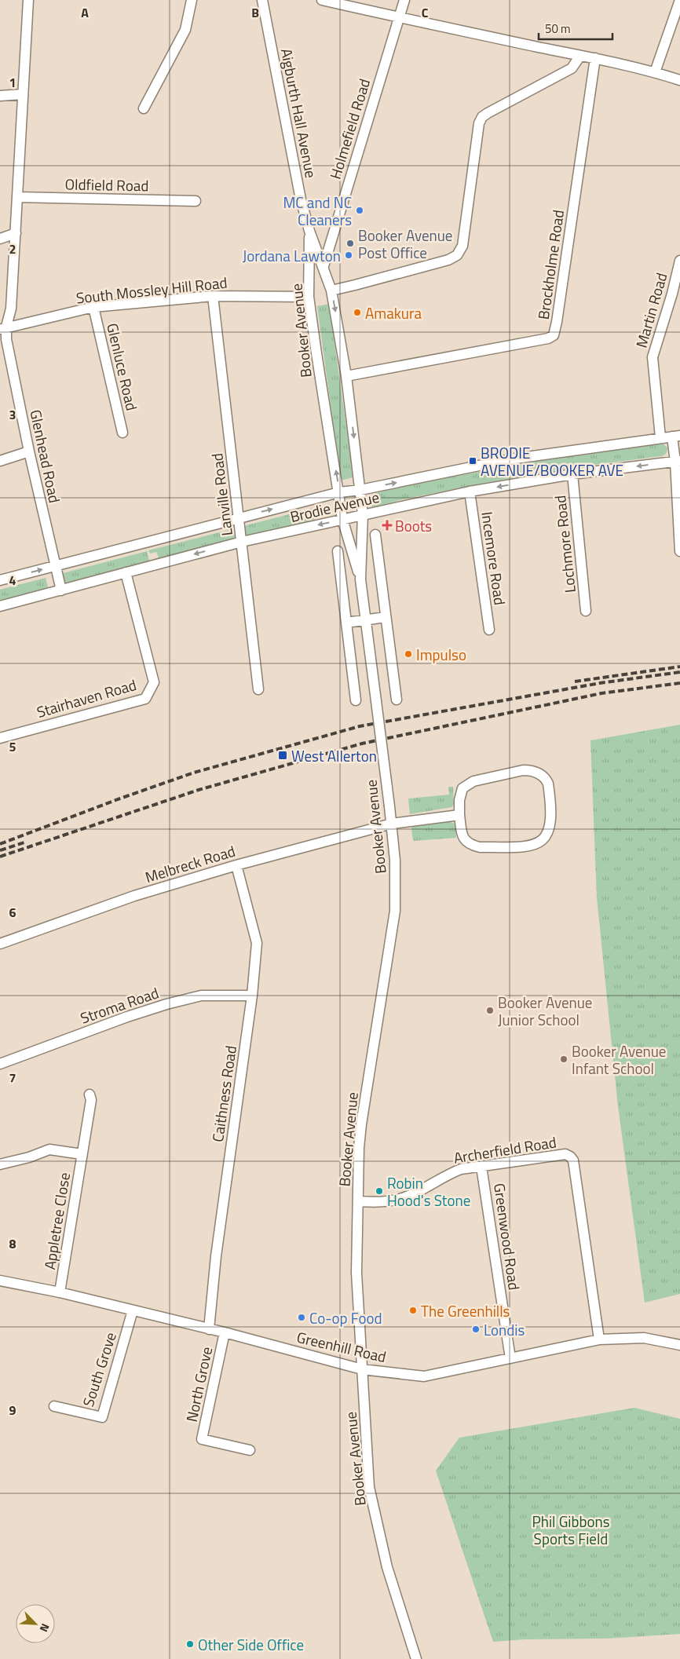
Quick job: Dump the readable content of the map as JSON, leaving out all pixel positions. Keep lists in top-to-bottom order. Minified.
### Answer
{"streets":{"street":["Aigburth Hall Avenue","Holmefield Road","Oldfield Road","Brockholme Road","South Mossley Hill Road","Martin Road","Booker Avenue","Glenluce Road","Glenhead Road","Lanville Road","Brodie Avenue","Lochmore Road","Incemore Road","Stairhaven Road","Melbreck Road","Stroma Road","Caithness Road","Archerfield Road","Appletree Close","Greenwood Road","Greenhill Road","South Grove","North Grove"]},"crossings":[["Aigburth Hall Avenue","Booker Avenue"],["Holmefield Road","Booker Avenue"],["Oldfield Road","Glenhead Road"],["Brockholme Road","Booker Avenue"],["South Mossley Hill Road","Booker Avenue"],["South Mossley Hill Road","Glenluce Road"],["South Mossley Hill Road","Glenhead Road"],["South Mossley Hill Road","Lanville Road"],["Martin Road","Brodie Avenue"],["Booker Avenue","Brodie Avenue"],["Booker Avenue","Melbreck Road"],["Booker Avenue","Archerfield Road"],["Booker Avenue","Greenhill Road"],["Glenhead Road","Brodie Avenue"],["Lanville Road","Brodie Avenue"],["Brodie Avenue","Lochmore Road"],["Brodie Avenue","Incemore Road"],["Brodie Avenue","Stairhaven Road"],["Melbreck Road","Caithness Road"],["Stroma Road","Caithness Road"],["Caithness Road","Greenhill Road"],["Archerfield Road","Greenwood Road"],["Archerfield Road","Greenhill Road"],["Appletree Close","Greenhill Road"],["Greenwood Road","Greenhill Road"],["Greenhill Road","South Grove"],["Greenhill Road","North Grove"]],"parks":["Phil Gibbons Sports Field"],"places":{"other":["MC and NC Cleaners","Booker Avenue Post Office","Jordana Lawton","Amakura","Impulso","Booker Avenue Junior School","Booker Avenue Infant School","Robin Hood's Stone","The Greenhills","Co-op Food","Londis","Other Side Office"],"transit":["BRODIE AVENUE/BOOKER AVE","West Allerton"],"health":["Boots"]},"scale_bar":"50 m","north":"bottom right","grid":{"columns":["A","B","C"],"rows":["1","2","3","4","5","6","7","8","9"]}}
